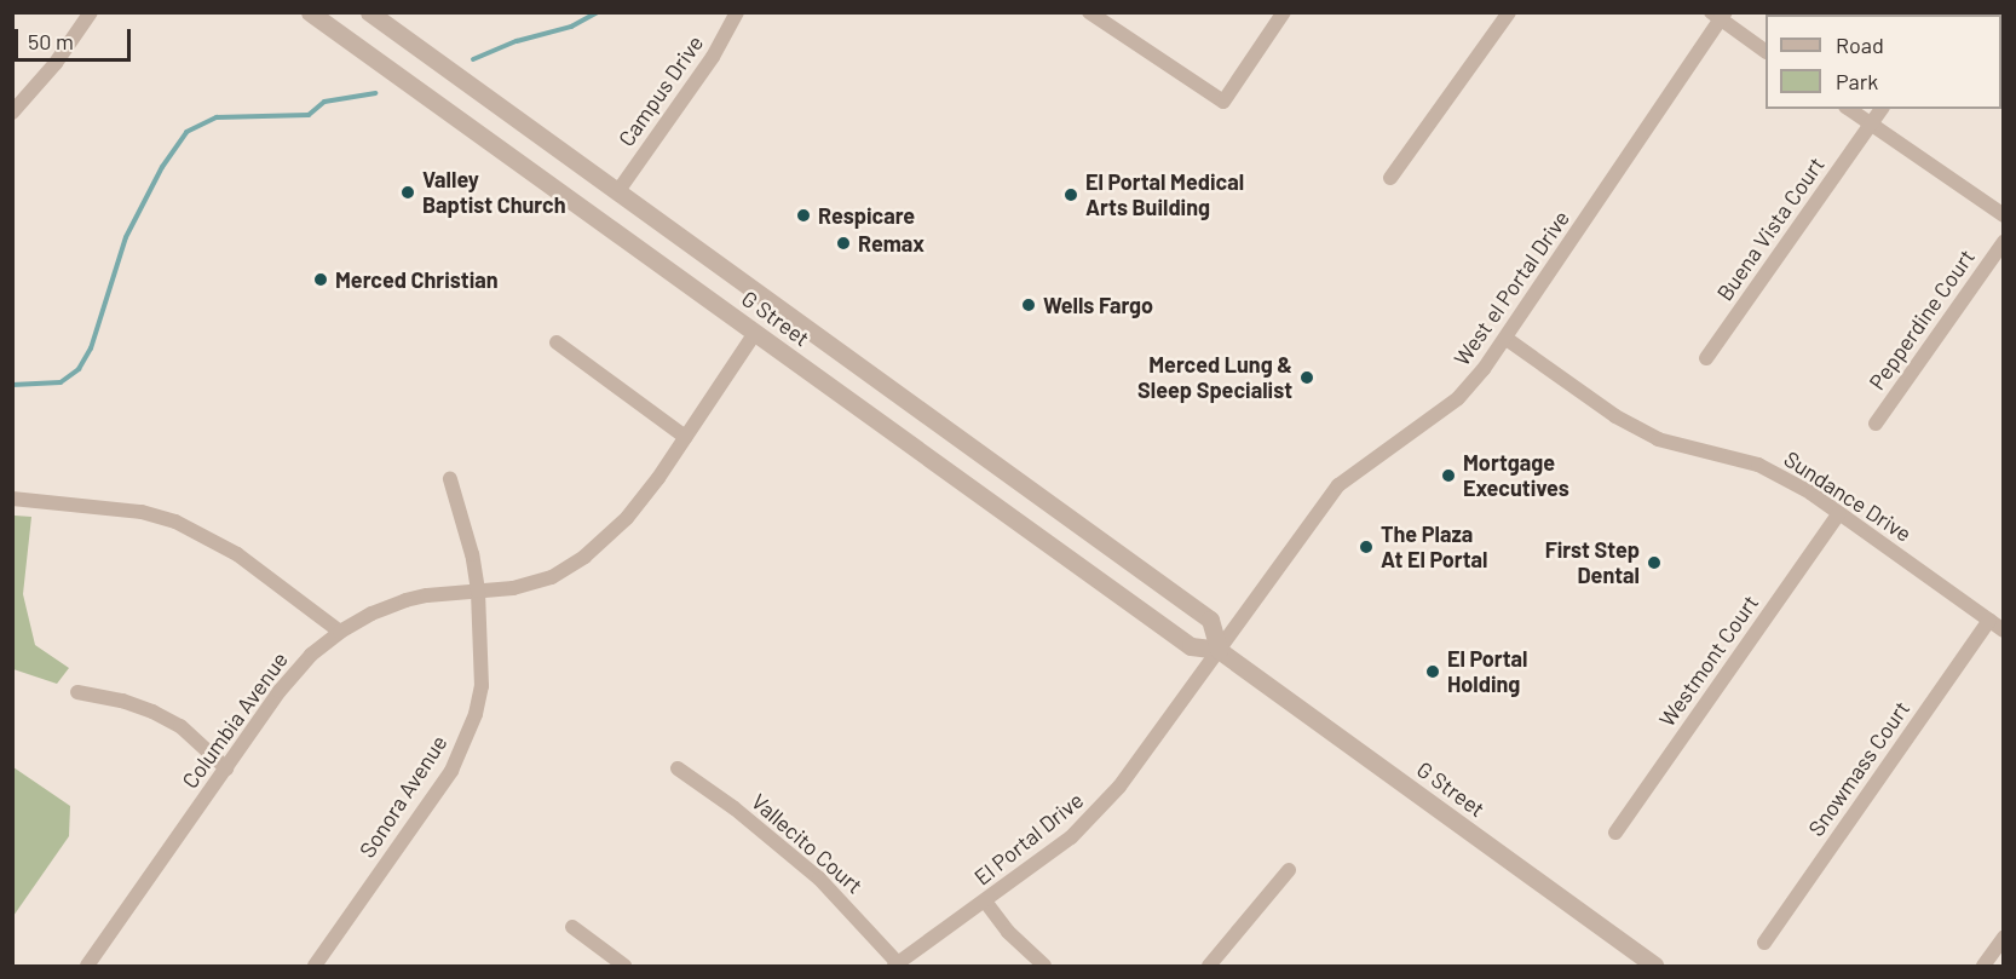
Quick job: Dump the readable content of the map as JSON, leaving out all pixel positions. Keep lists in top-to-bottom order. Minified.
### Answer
{"streets":{"street":["Campus Drive","Buena Vista Court","West el Portal Drive","G Street","Pepperdine Court","Sundance Drive","Westmont Court","Columbia Avenue","Snowmass Court","Sonora Avenue","El Portal Drive","Vallecito Court"]},"crossings":[["Campus Drive","G Street"],["West el Portal Drive","G Street"],["West el Portal Drive","Sundance Drive"],["West el Portal Drive","El Portal Drive"],["G Street","Columbia Avenue"],["G Street","El Portal Drive"],["Sundance Drive","Westmont Court"],["Sundance Drive","Snowmass Court"],["Columbia Avenue","Sonora Avenue"],["El Portal Drive","Vallecito Court"]],"places":["Valley Baptist Church","El Portal Medical Arts Building","Respicare","Remax","Merced Christian","Wells Fargo","Merced Lung & Sleep Specialist","Mortgage Executives","The Plaza At El Portal","First Step Dental","El Portal Holding"],"legend":["Road","Park"],"scale_bar":"50 m"}
